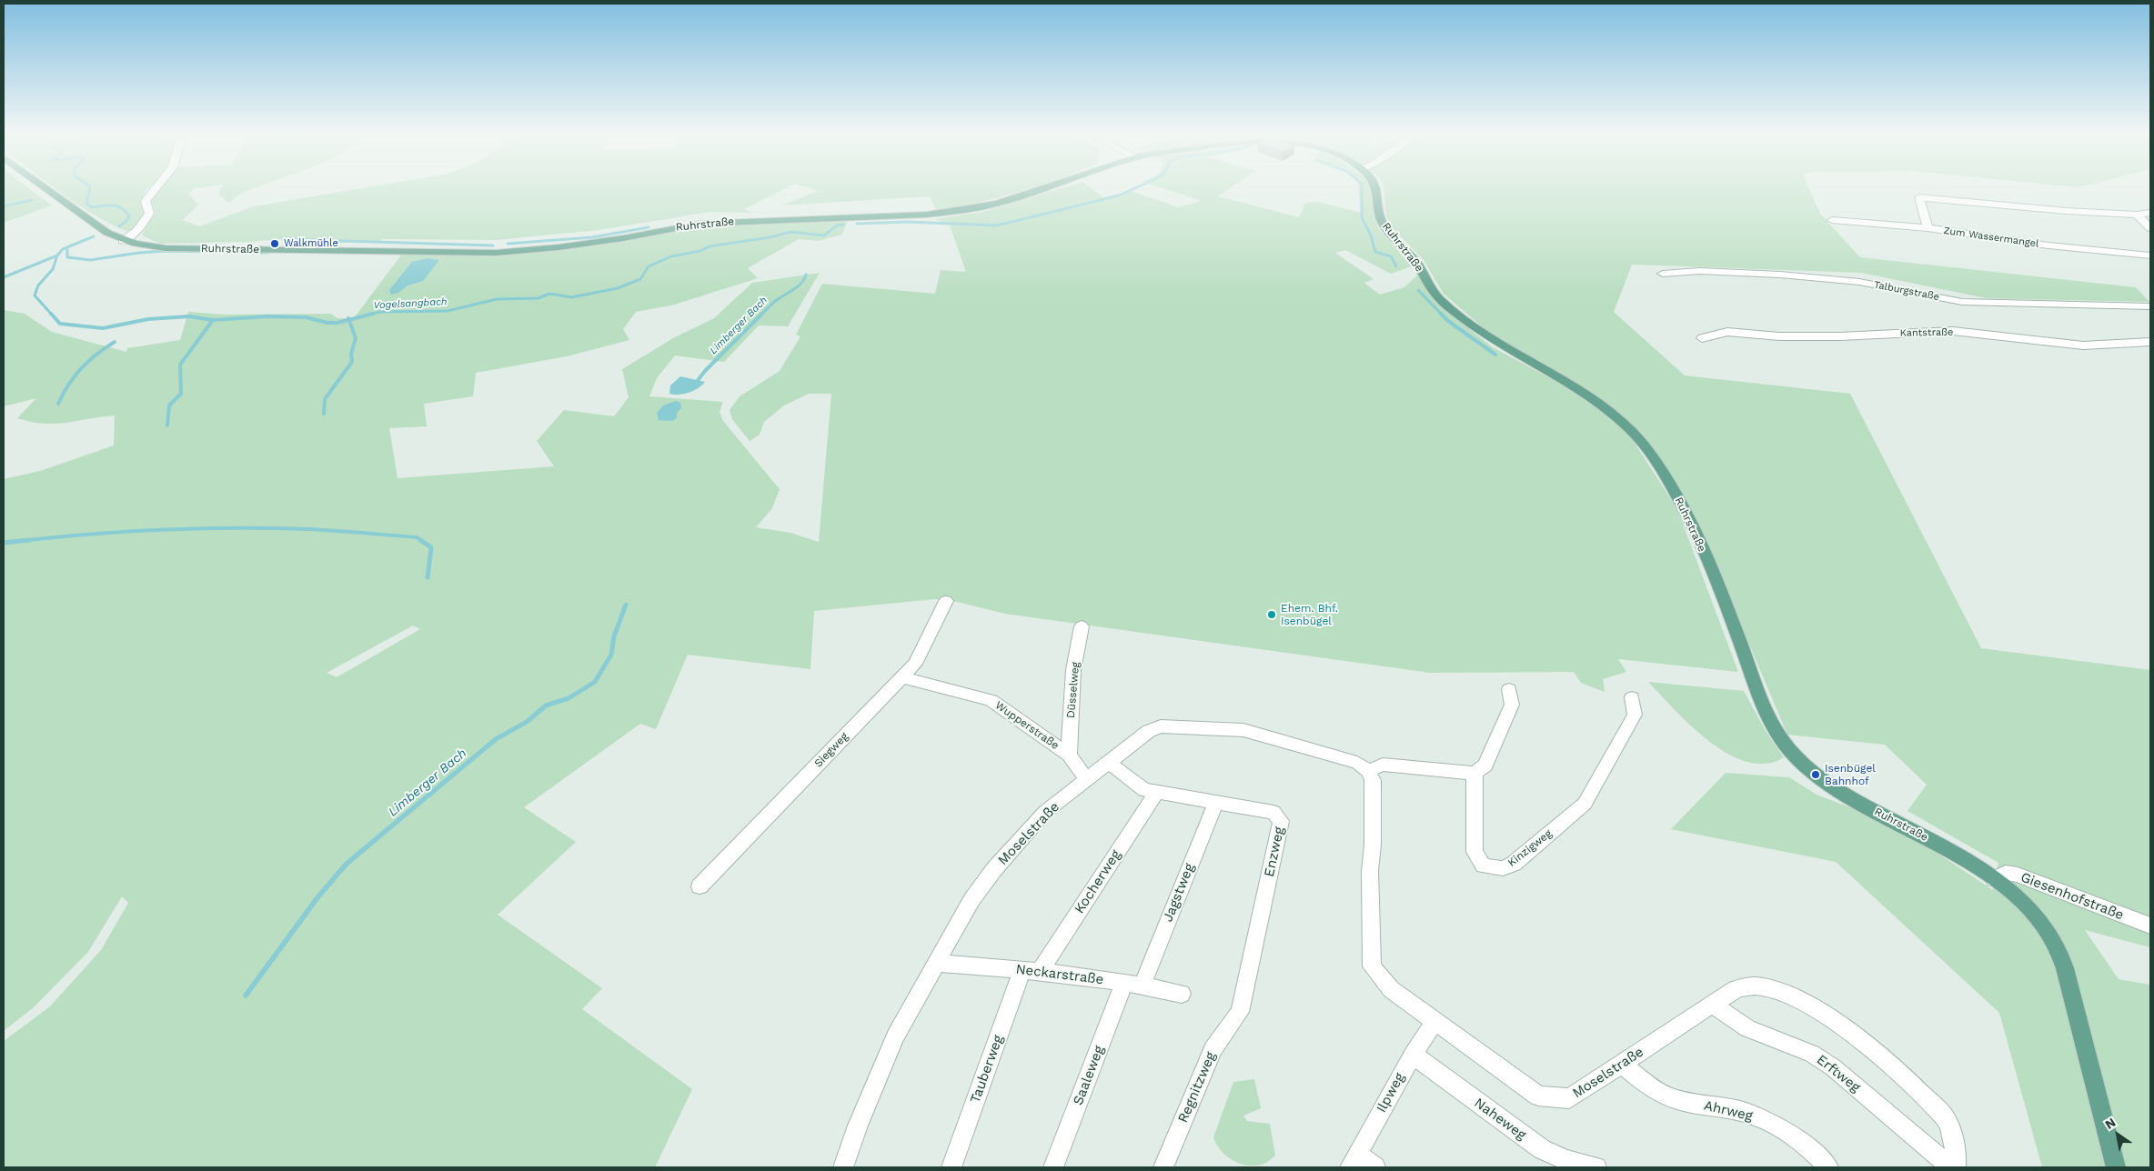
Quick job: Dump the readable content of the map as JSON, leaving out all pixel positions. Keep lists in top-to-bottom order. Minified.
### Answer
{"streets":{"main road":["Ruhrstraße"],"street":["Zum Wassermangel","Talburgstraße","Kantstraße","Düsselweg","Wupperstraße","Siegweg","Moselstraße","Kinzigweg","Enzweg","Kocherweg","Jagstweg","Giesenhofstraße","Neckarstraße","Tauberweg","Erftweg","Saaleweg","Regnitzweg","Ilpweg","Ahrweg","Naheweg"]},"crossings":[["Ruhrstraße","Giesenhofstraße"],["Düsselweg","Wupperstraße"],["Wupperstraße","Siegweg"],["Wupperstraße","Moselstraße"],["Moselstraße","Enzweg"],["Moselstraße","Neckarstraße"],["Moselstraße","Erftweg"],["Moselstraße","Ilpweg"],["Moselstraße","Ahrweg"],["Enzweg","Kocherweg"],["Enzweg","Jagstweg"],["Enzweg","Regnitzweg"],["Kocherweg","Neckarstraße"],["Kocherweg","Tauberweg"],["Jagstweg","Neckarstraße"],["Jagstweg","Saaleweg"],["Neckarstraße","Tauberweg"],["Neckarstraße","Saaleweg"],["Ilpweg","Naheweg"]],"water":["Vogelsangbach","Limberger Bach"],"places":["Walkmühle","Ehem. Bhf. Isenbügel","Isenbügel Bahnhof"],"north":"top left"}
